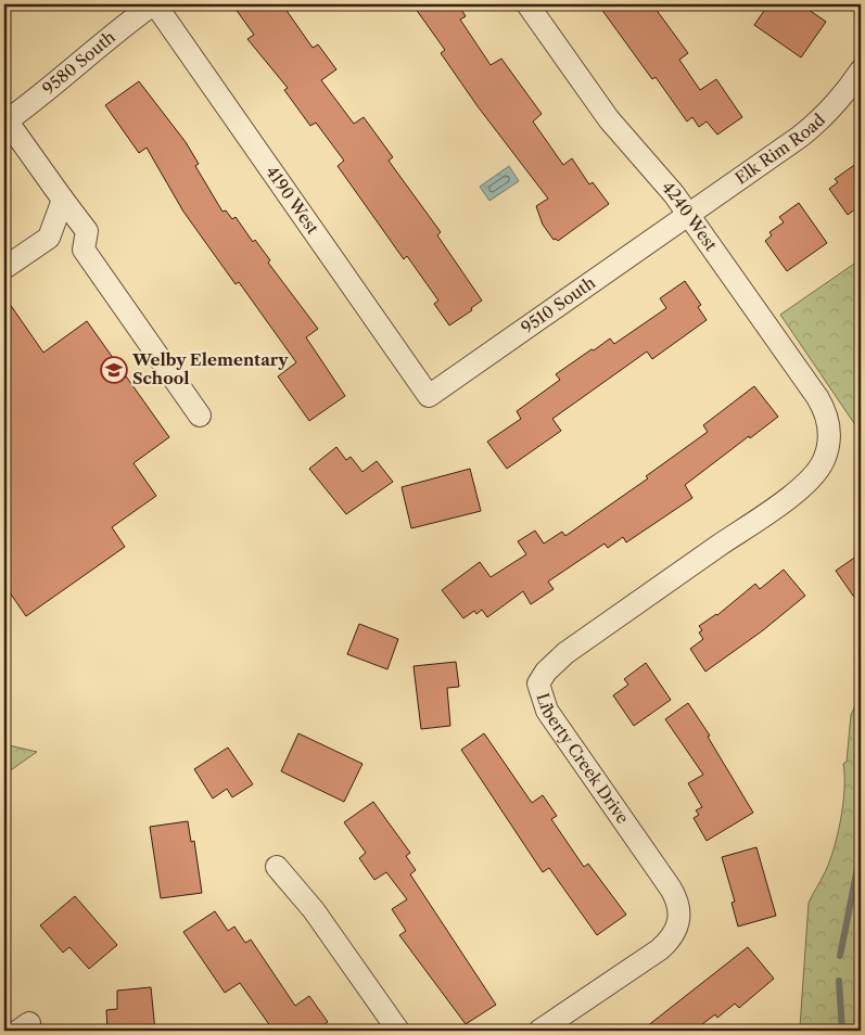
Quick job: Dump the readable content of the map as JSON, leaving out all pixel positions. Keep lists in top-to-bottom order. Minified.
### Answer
{"streets":{"street":["9580 South","Elk Rim Road","4190 West","4240 West","9510 South","Liberty Creek Drive"]},"crossings":[["9580 South","4190 West"],["Elk Rim Road","4240 West"],["Elk Rim Road","9510 South"],["4190 West","9510 South"],["4240 West","9510 South"],["4240 West","Liberty Creek Drive"]],"places":{"school or university":["Welby Elementary School"]}}
